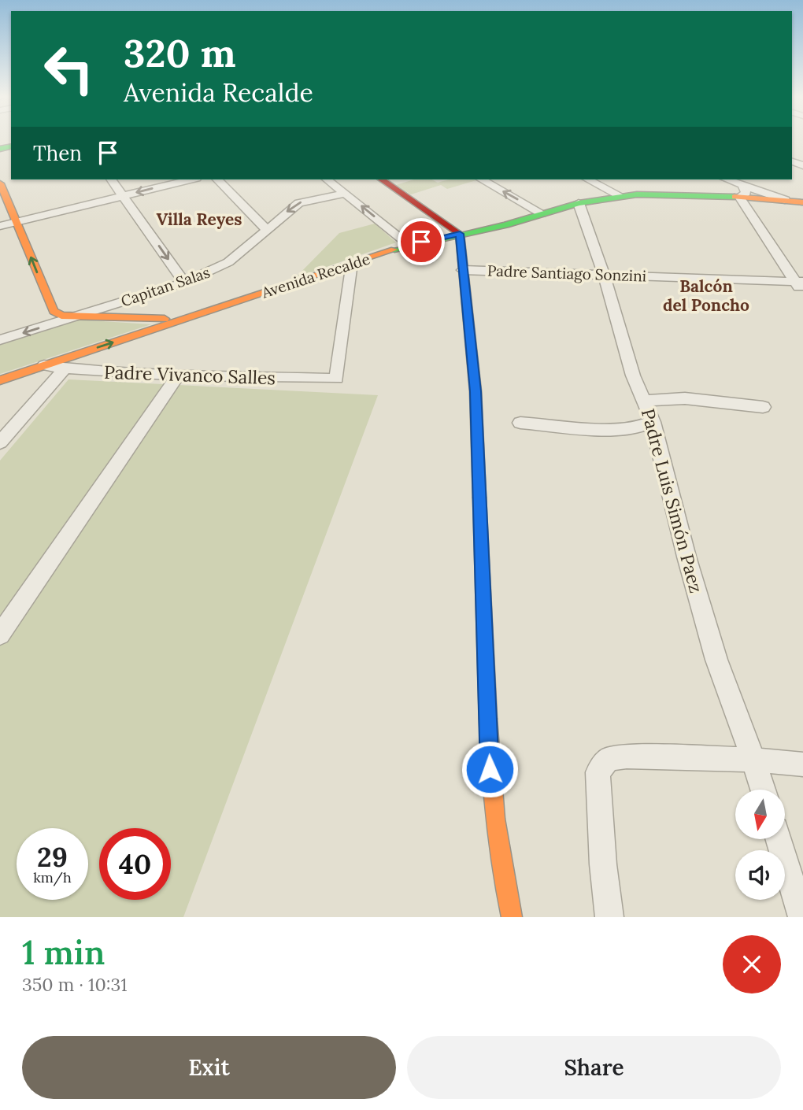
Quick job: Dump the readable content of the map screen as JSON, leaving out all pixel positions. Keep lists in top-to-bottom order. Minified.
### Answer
{"streets":{"street":["Padre Santiago Sonzini","Avenida Recalde","Capitan Salas","Padre Vivanco Salles","Padre Luis Simón Paez"]},"crossings":[["Padre Santiago Sonzini","Padre Luis Simón Paez"],["Avenida Recalde","Padre Vivanco Salles"],["Avenida Recalde","Padre Luis Simón Paez"]],"one_way":["Capitan Salas"],"districts":["Villa Reyes","Balcón del Poncho"],"north":"bottom","page":{"turn":["320 m","Avenida Recalde"],"then":"Then","speed":"29 km/h","limit":"40","heading":["1 min","350 m · 10:31"],"buttons":["Exit","Share"]}}
